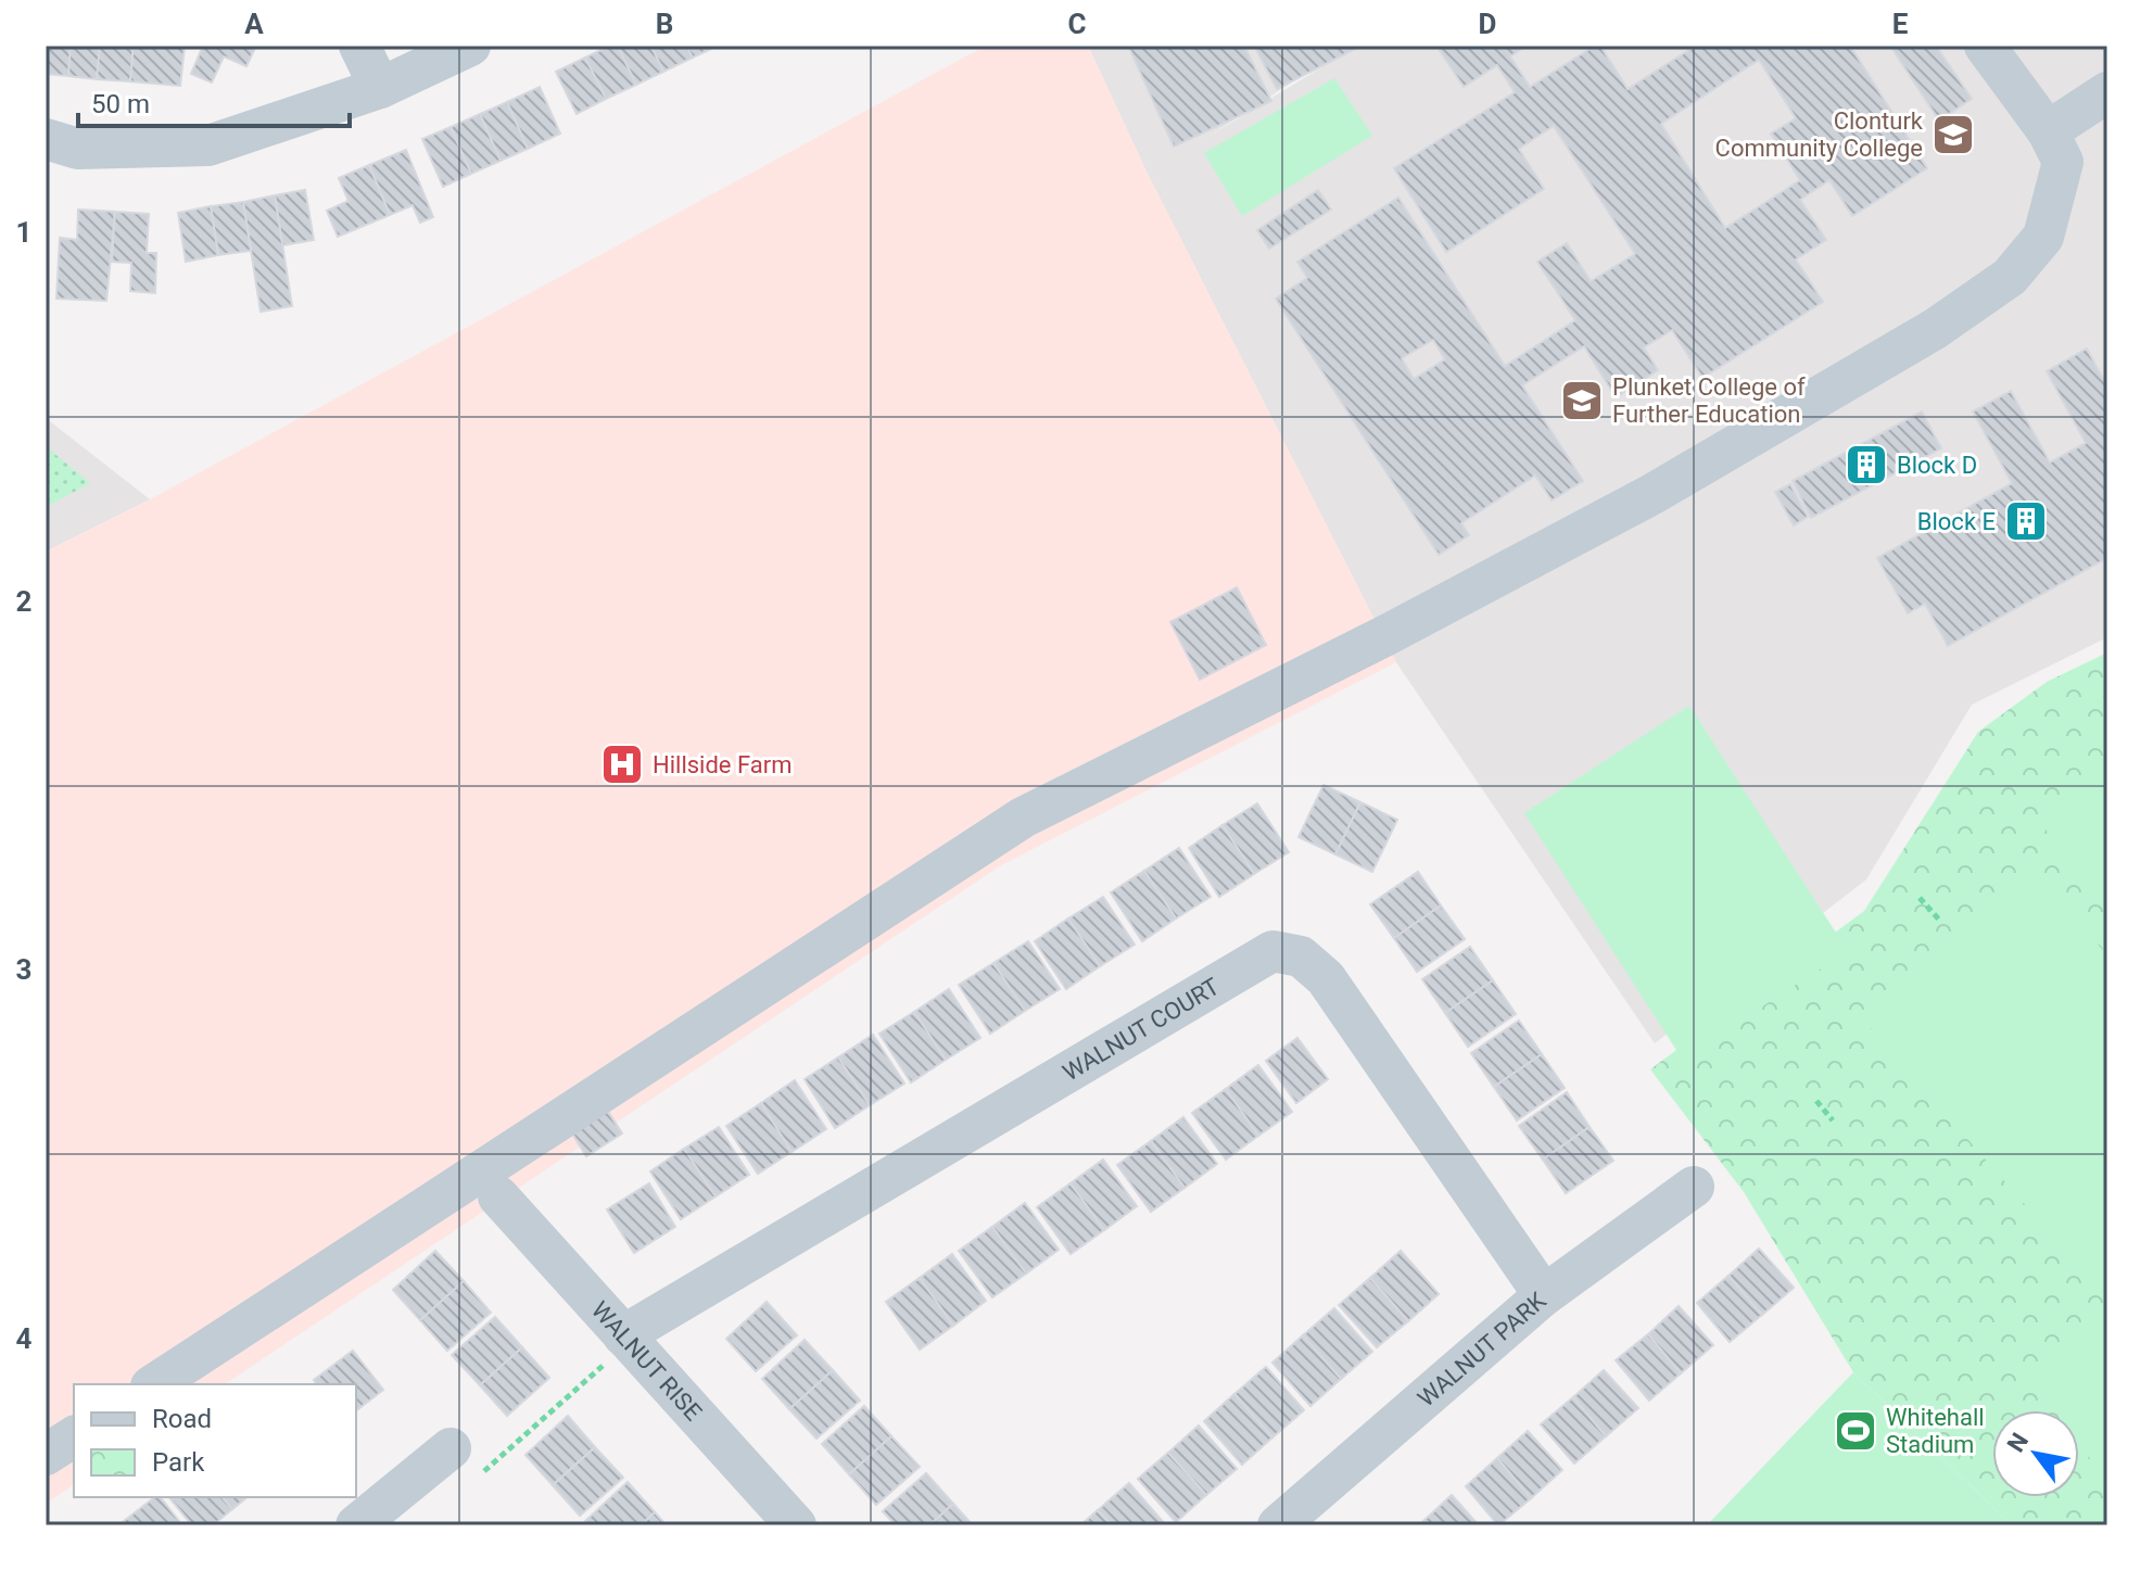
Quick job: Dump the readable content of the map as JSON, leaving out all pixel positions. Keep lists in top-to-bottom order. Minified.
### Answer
{"streets":{"street":["WALNUT COURT","WALNUT PARK","WALNUT RISE"]},"crossings":[["WALNUT COURT","WALNUT PARK"],["WALNUT COURT","WALNUT RISE"]],"places":{"school or university":["Clonturk Community College","Plunket College of Further Education"],"building":["Block D","Block E"],"hospital":["Hillside Farm"],"sports":["Whitehall Stadium"]},"legend":["Road","Park"],"scale_bar":"50 m","north":"top left","grid":{"columns":["A","B","C","D","E"],"rows":["1","2","3","4"]}}
